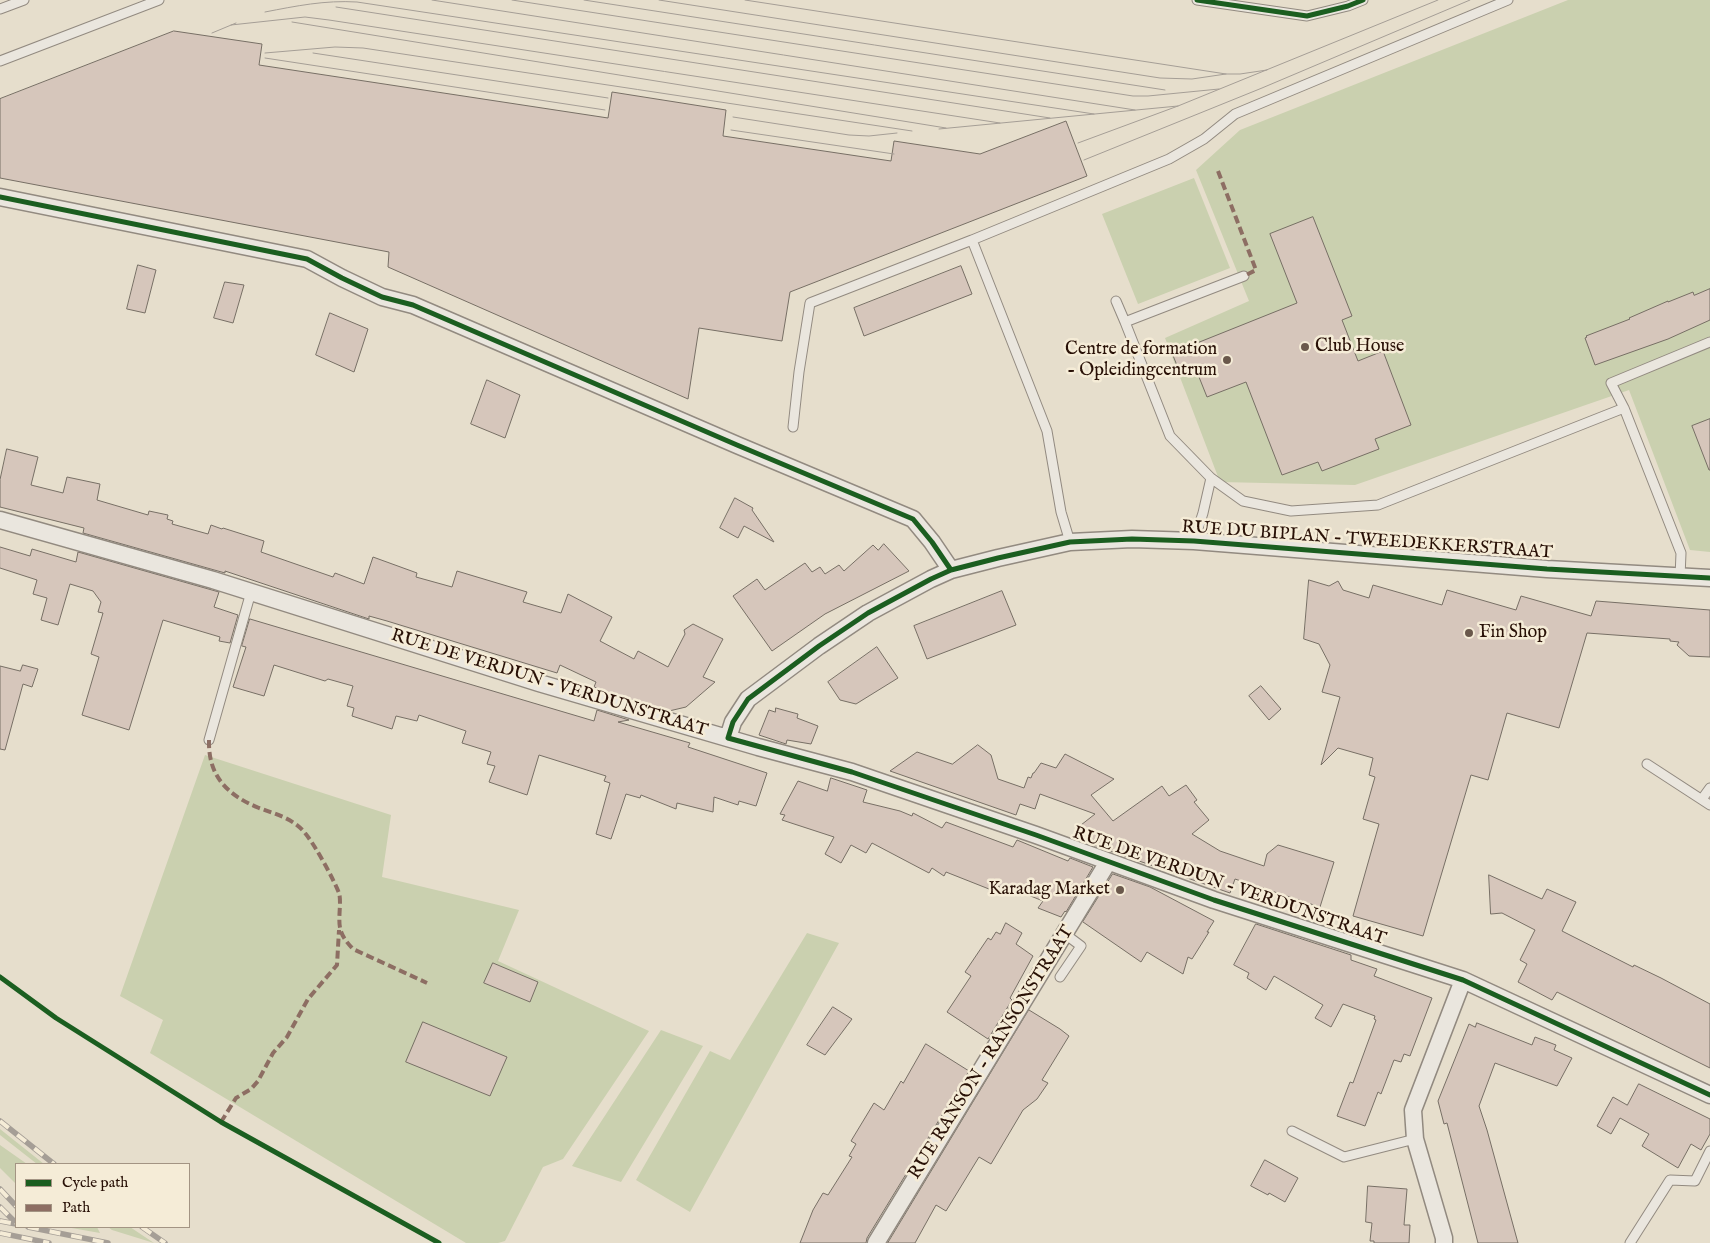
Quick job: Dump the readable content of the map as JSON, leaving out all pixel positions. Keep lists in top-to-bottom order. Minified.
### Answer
{"streets":{"street":["RUE DU BIPLAN - TWEEDEKKERSTRAAT","RUE DE VERDUN - VERDUNSTRAAT","RUE RANSON - RANSONSTRAAT"]},"crossings":[["RUE DU BIPLAN - TWEEDEKKERSTRAAT","RUE DE VERDUN - VERDUNSTRAAT"],["RUE DE VERDUN - VERDUNSTRAAT","RUE RANSON - RANSONSTRAAT"]],"places":["Club House","Centre de formation - Opleidingcentrum","Fin Shop","Karadag Market"],"legend":["Cycle path","Path"]}
